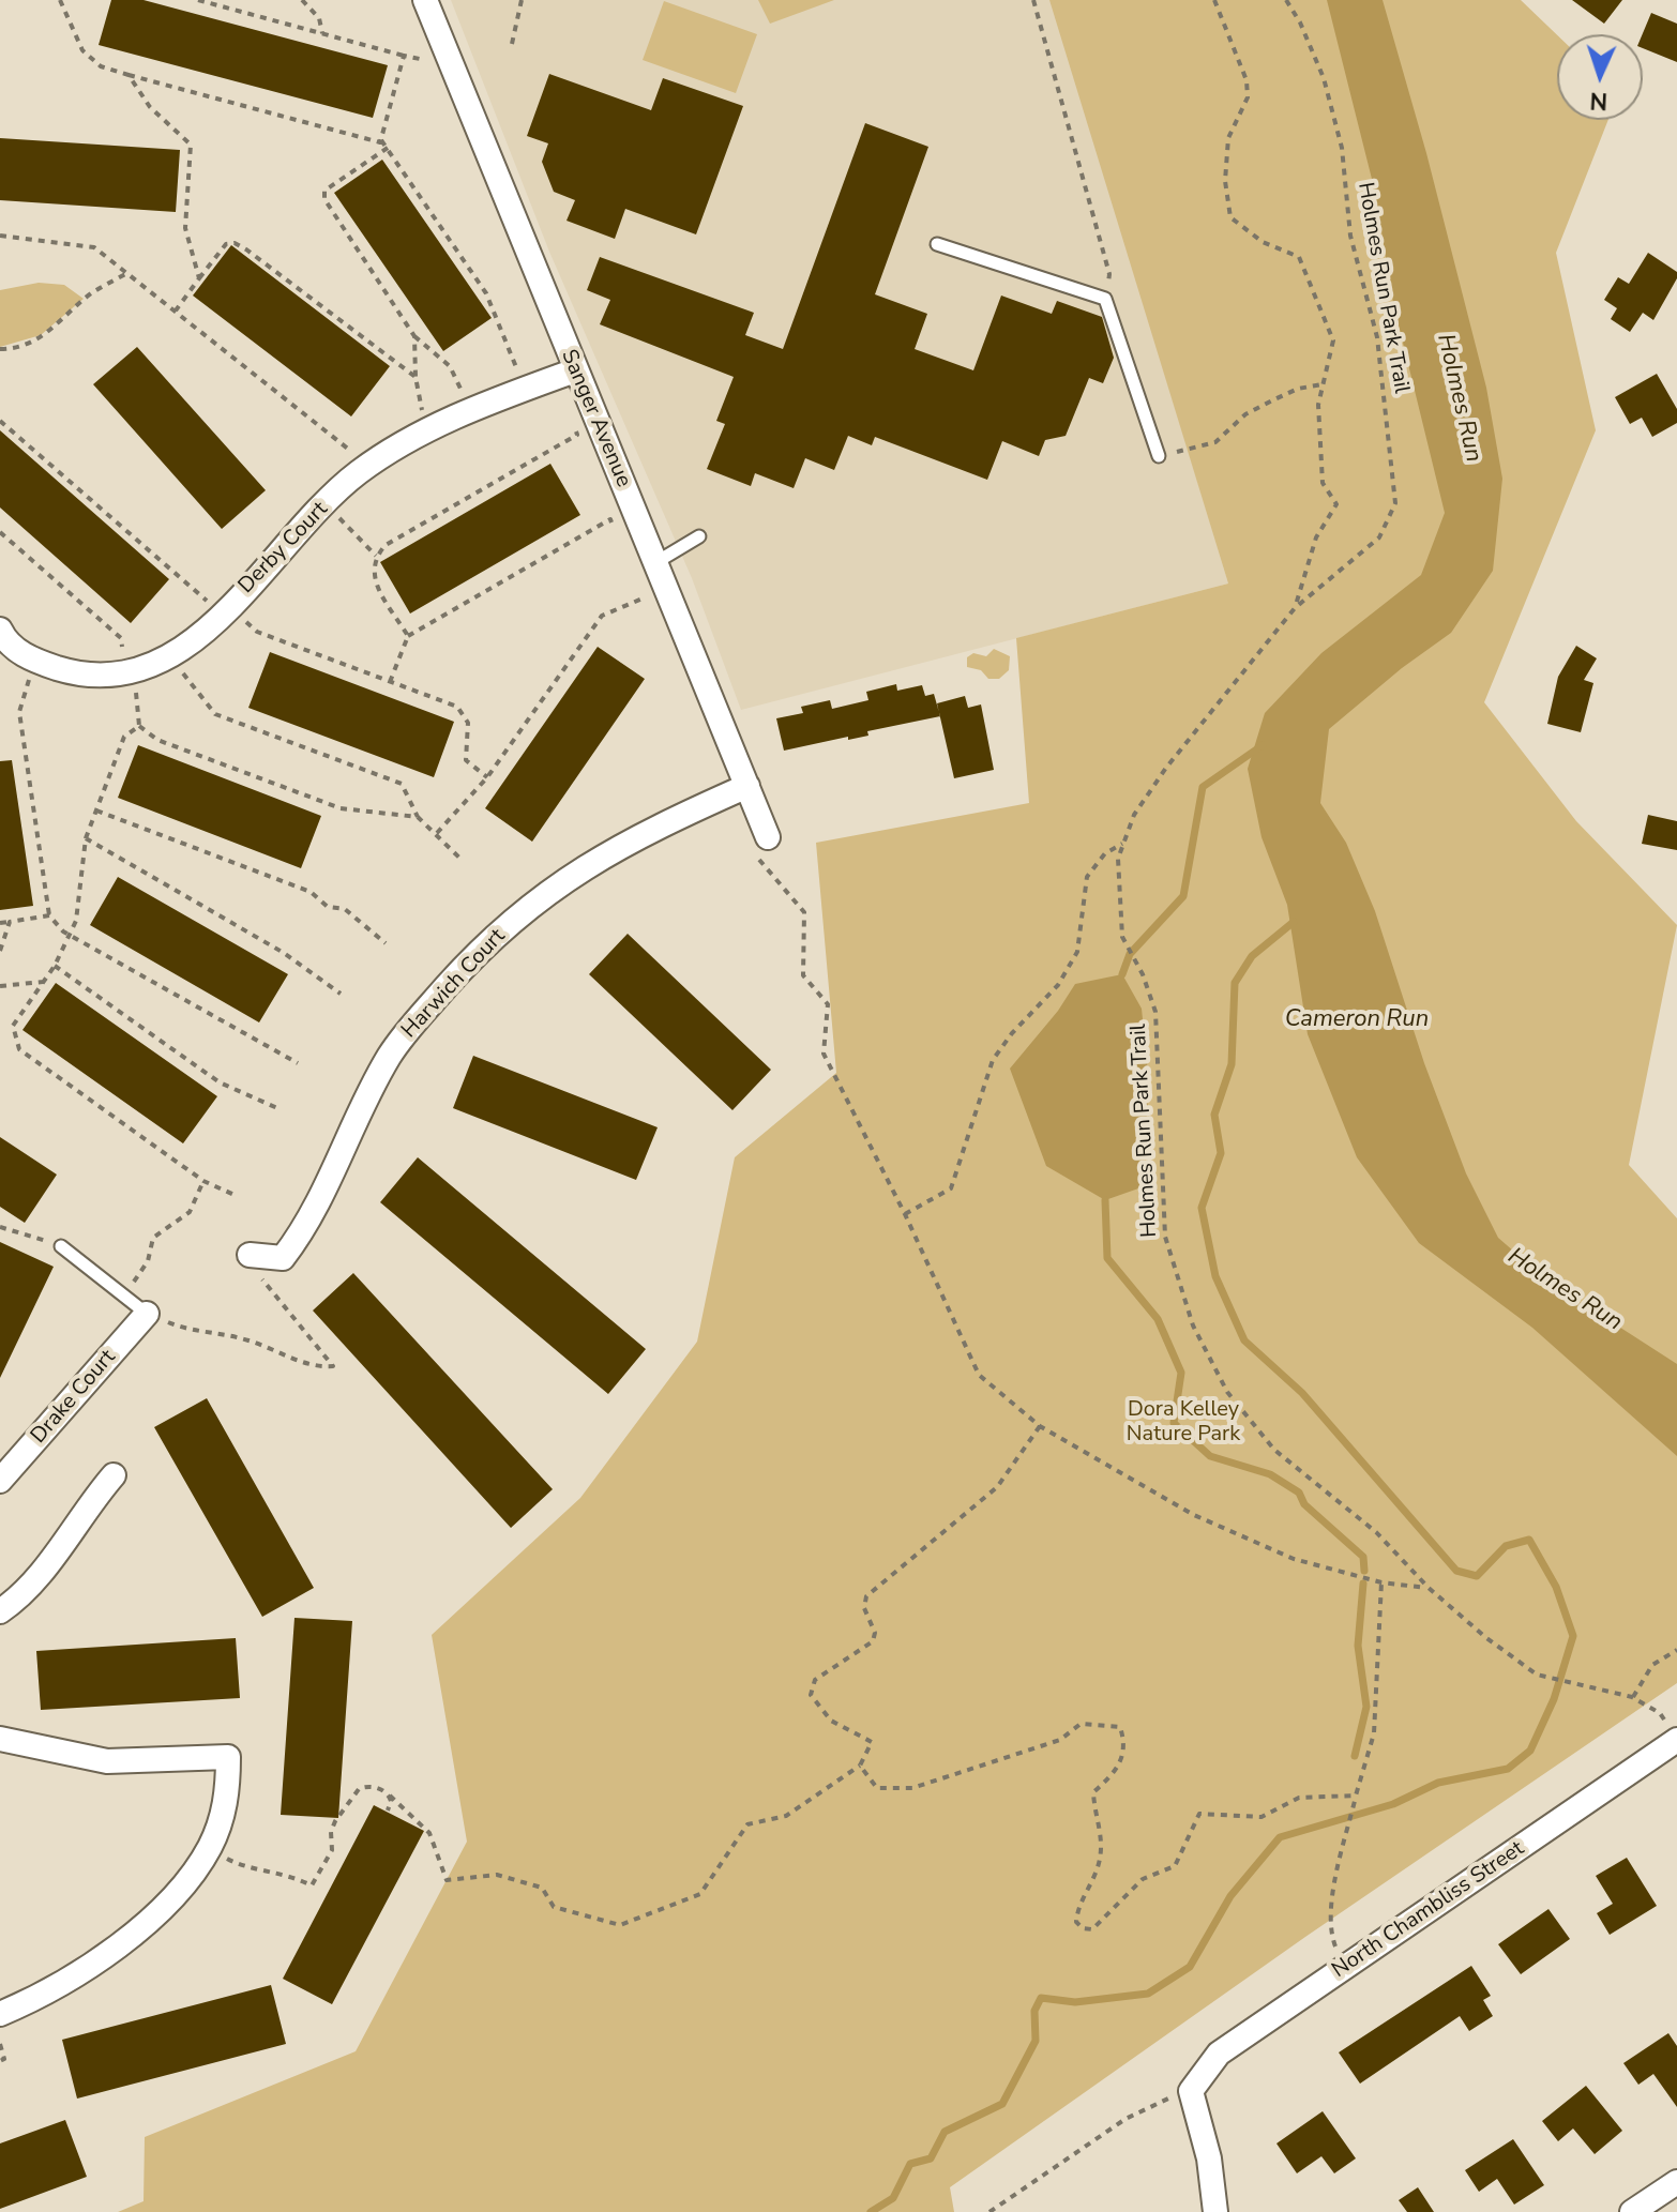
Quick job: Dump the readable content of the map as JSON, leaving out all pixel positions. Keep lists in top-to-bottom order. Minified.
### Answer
{"streets":{"street":["Sanger Avenue","Derby Court","Harwich Court","Drake Court","North Chambliss Street"],"path":["Holmes Run Park Trail"]},"crossings":[["Holmes Run Park Trail","North Chambliss Street"],["Sanger Avenue","Derby Court"],["Sanger Avenue","Harwich Court"]],"water":["Holmes Run","Cameron Run"],"parks":["Dora Kelley Nature Park"],"north":"bottom"}
